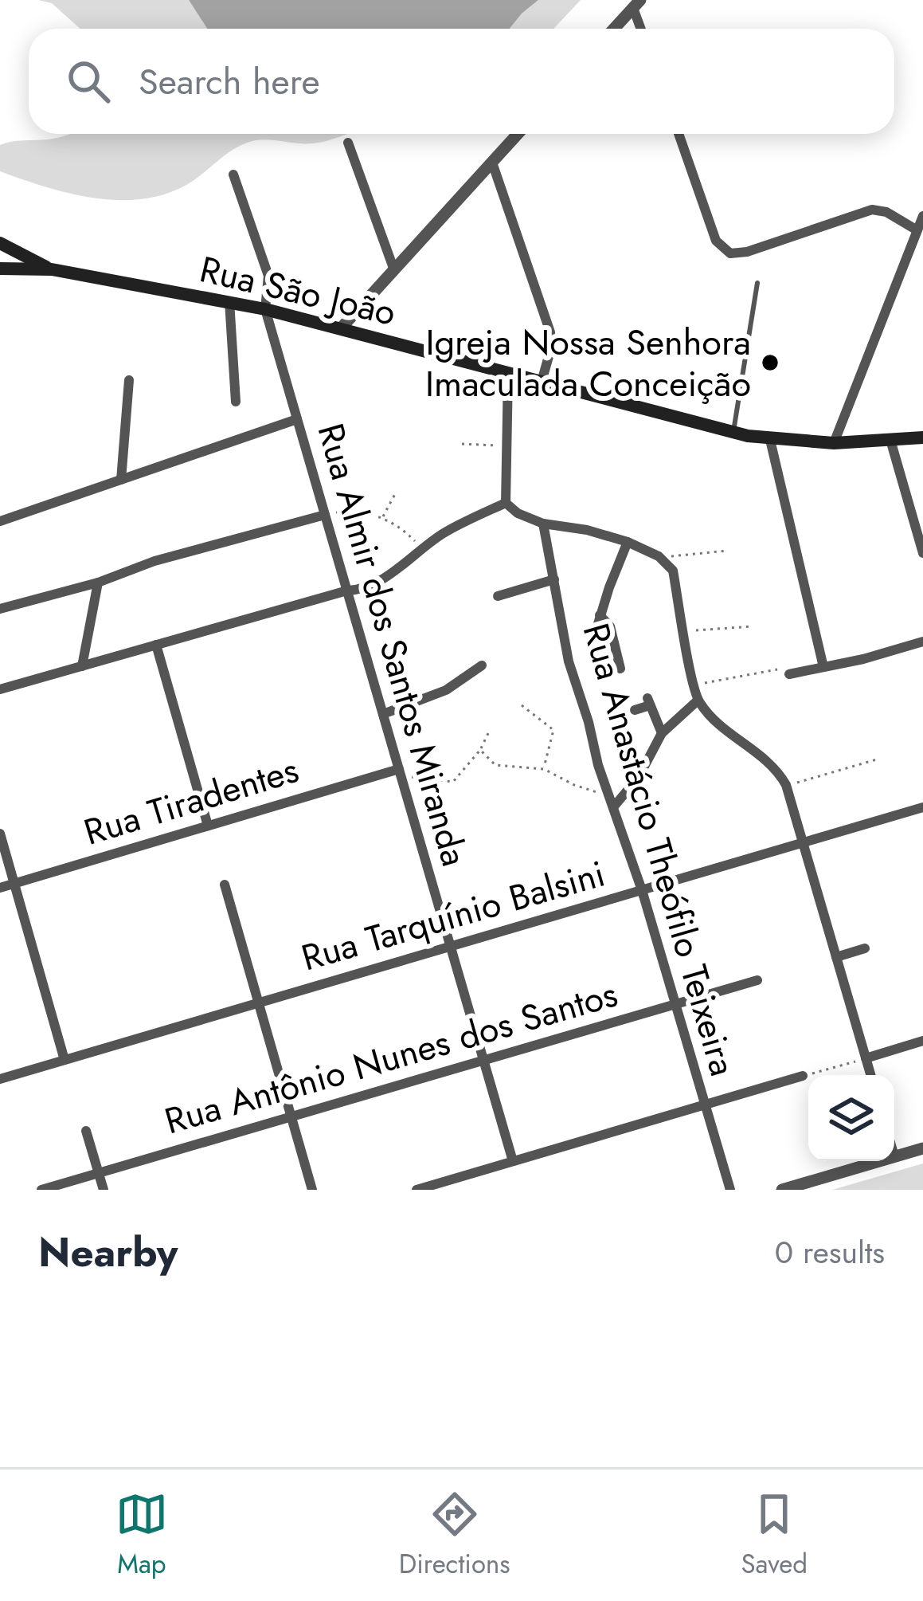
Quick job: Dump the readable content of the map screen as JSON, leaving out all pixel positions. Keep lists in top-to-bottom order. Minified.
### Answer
{"streets":{"main road":["Rua São João"],"street":["Rua Almir dos Santos Miranda","Rua Tiradentes","Rua Anastácio Theófilo Teixeira","Rua Tarquínio Balsini","Rua Antônio Nunes dos Santos"]},"crossings":[["Rua São João","Rua Almir dos Santos Miranda"],["Rua Almir dos Santos Miranda","Rua Tiradentes"],["Rua Almir dos Santos Miranda","Rua Tarquínio Balsini"],["Rua Almir dos Santos Miranda","Rua Antônio Nunes dos Santos"],["Rua Anastácio Theófilo Teixeira","Rua Tarquínio Balsini"],["Rua Anastácio Theófilo Teixeira","Rua Antônio Nunes dos Santos"]],"places":["Igreja Nossa Senhora Imaculada Conceição"],"page":{"search":"Search here","heading":["Nearby","0 results"],"nav":["Map","Directions","Saved"]}}
